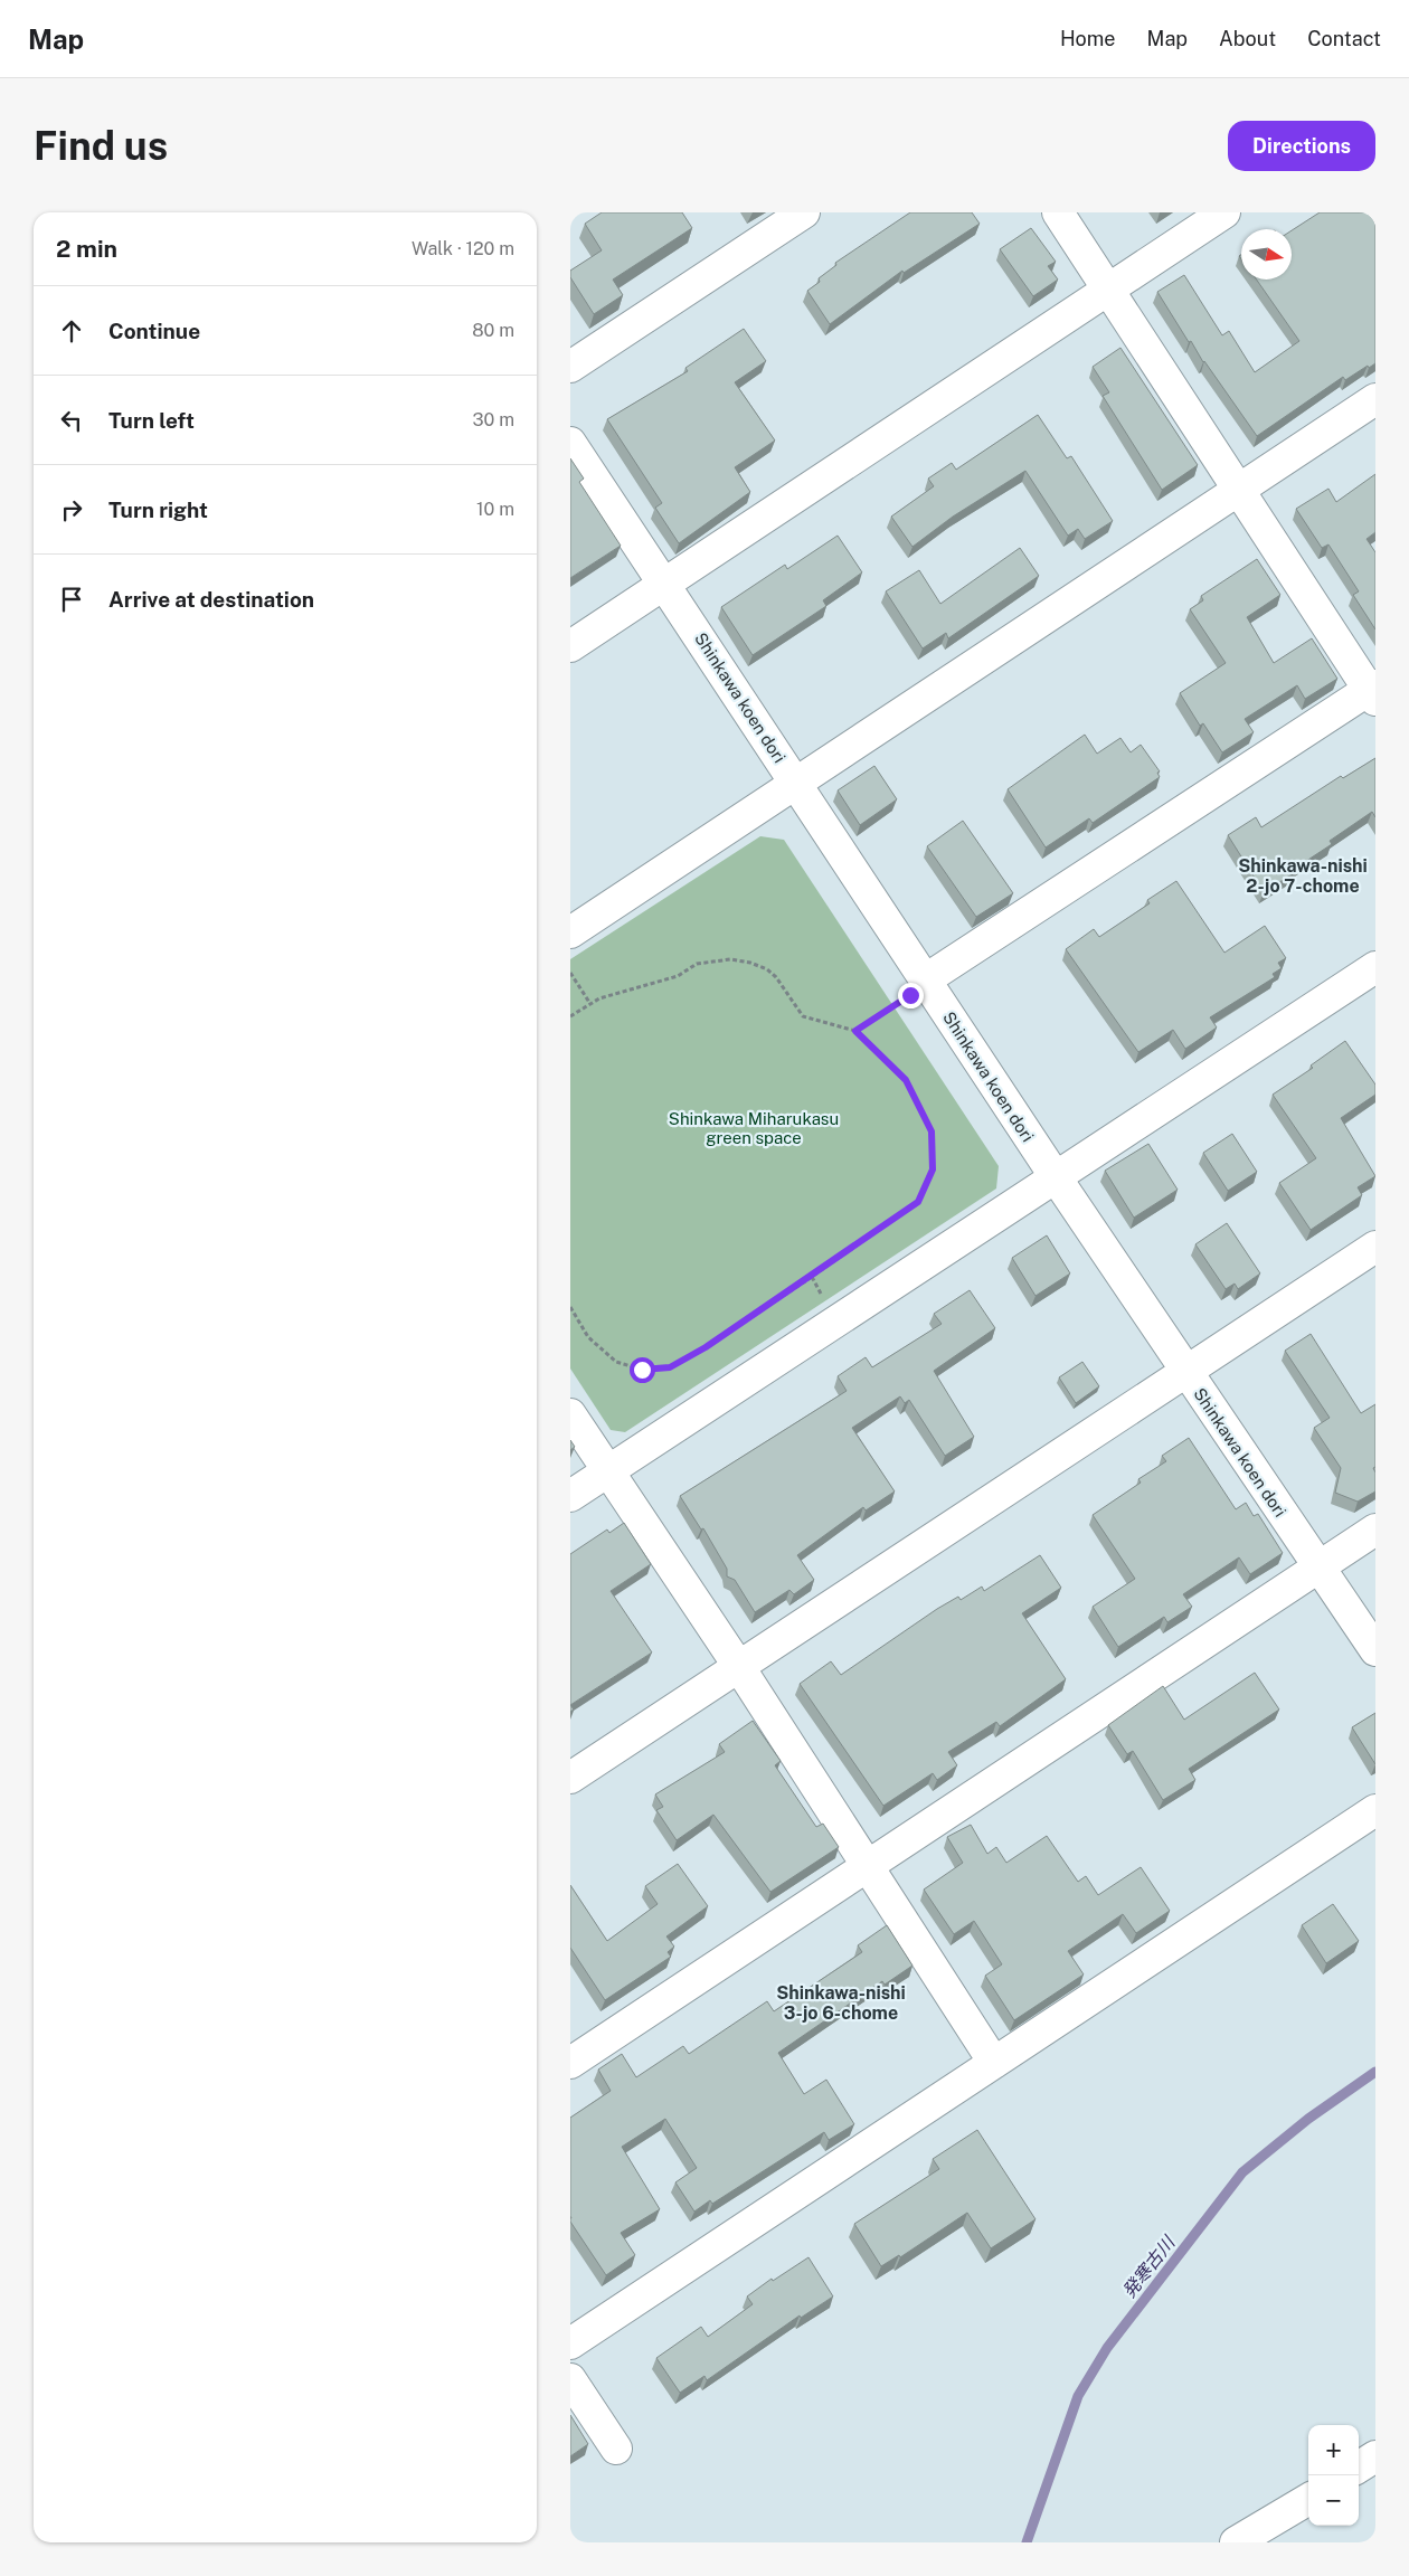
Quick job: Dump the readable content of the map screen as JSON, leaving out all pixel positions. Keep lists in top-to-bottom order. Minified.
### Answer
{"streets":{"street":["Shinkawa koen dori"]},"districts":["Shinkawa-nishi 2-jo 7-chome","Shinkawa-nishi 3-jo 6-chome"],"water":["発寒古川"],"parks":["Shinkawa Miharukasu green space"],"north":"right","page":{"header":"Map","nav":["Home","Map","About","Contact"],"buttons":"Directions","title":"Find us","heading":["2 min","Walk · 120 m"],"list":[["Continue","80 m"],["Turn left","30 m"],["Turn right","10 m"],"Arrive at destination"],"map_buttons":["+","−"]}}
